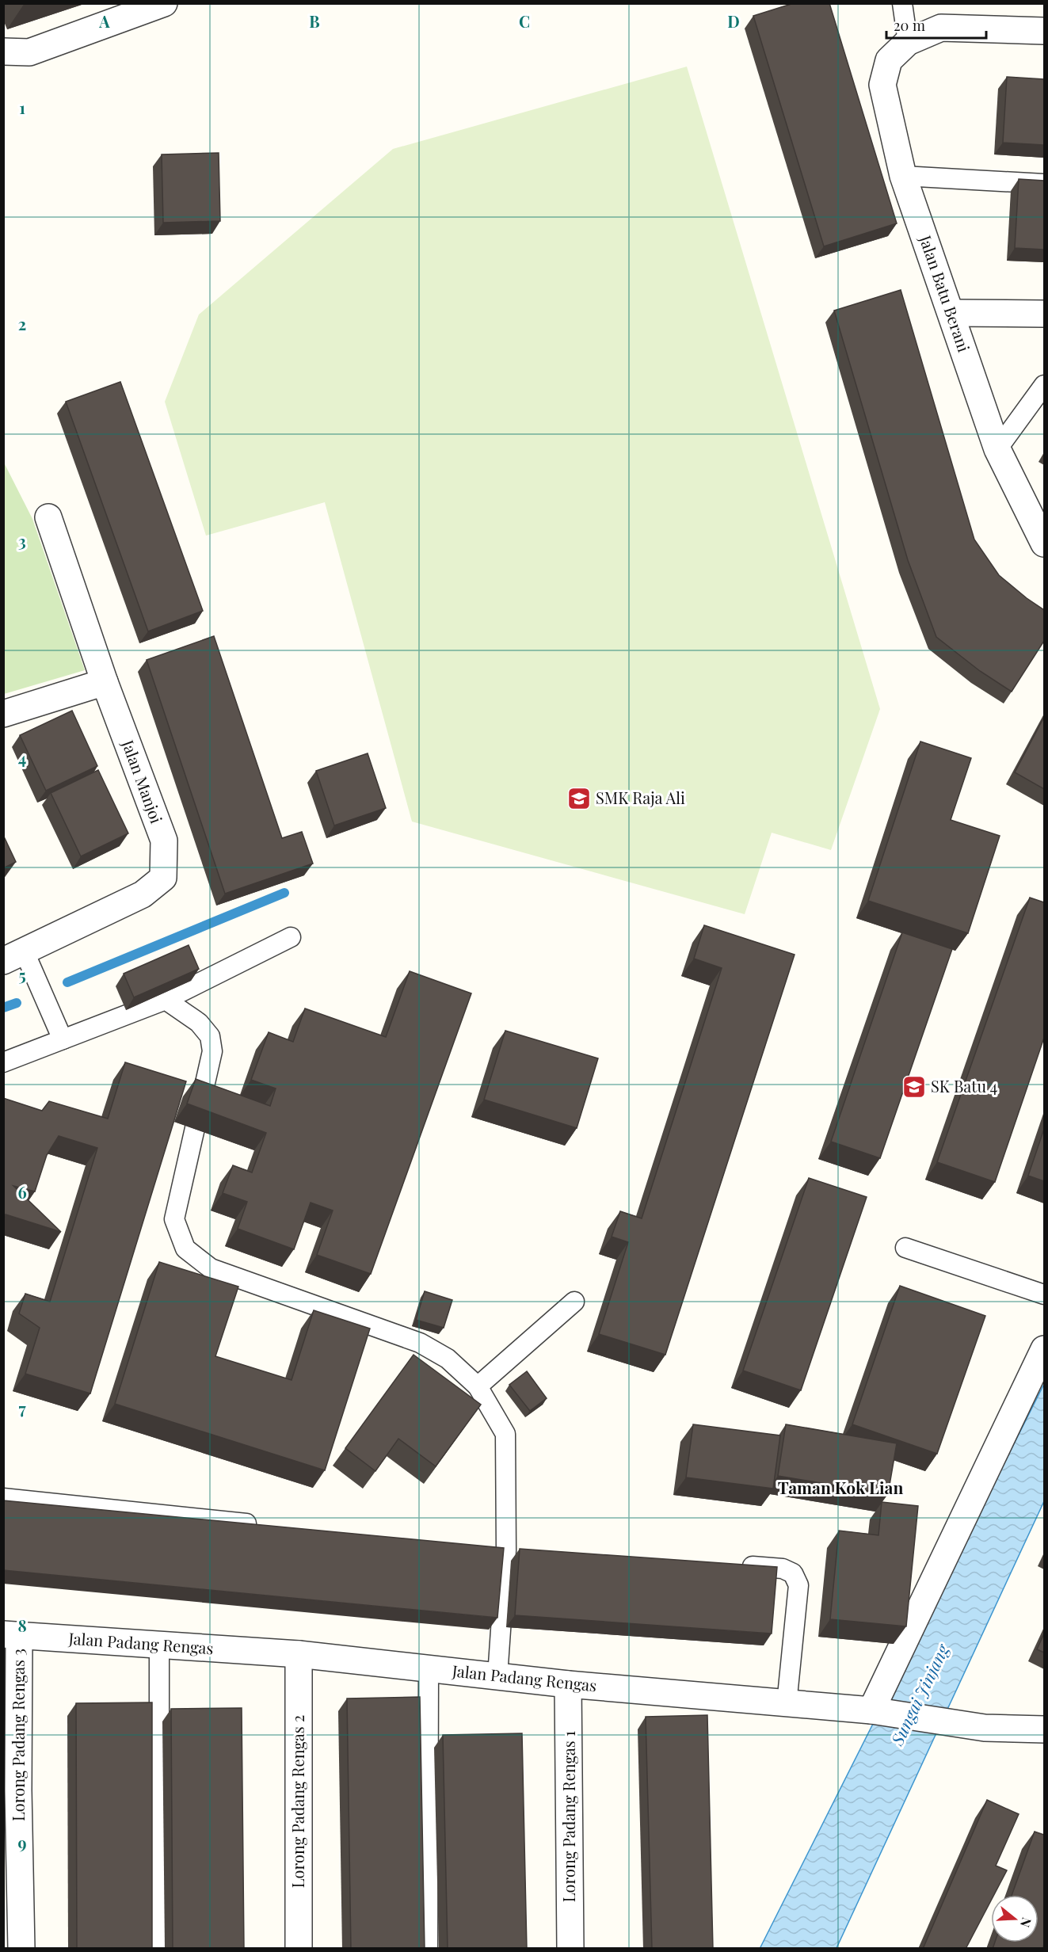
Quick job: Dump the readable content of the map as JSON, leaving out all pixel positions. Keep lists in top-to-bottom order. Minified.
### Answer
{"streets":{"street":["Jalan Batu Berani","Jalan Manjoi","Jalan Padang Rengas","Lorong Padang Rengas 3","Lorong Padang Rengas 2","Lorong Padang Rengas 1"]},"crossings":[["Jalan Padang Rengas","Lorong Padang Rengas 3"],["Jalan Padang Rengas","Lorong Padang Rengas 2"],["Jalan Padang Rengas","Lorong Padang Rengas 1"]],"districts":["Taman Kok Lian"],"water":["Sungai Jinjang"],"places":{"school or university":["SMK Raja Ali","SK Batu 4"]},"scale_bar":"20 m","north":"right","grid":{"columns":["A","B","C","D"],"rows":["1","2","3","4","5","6","7","8","9"]}}
